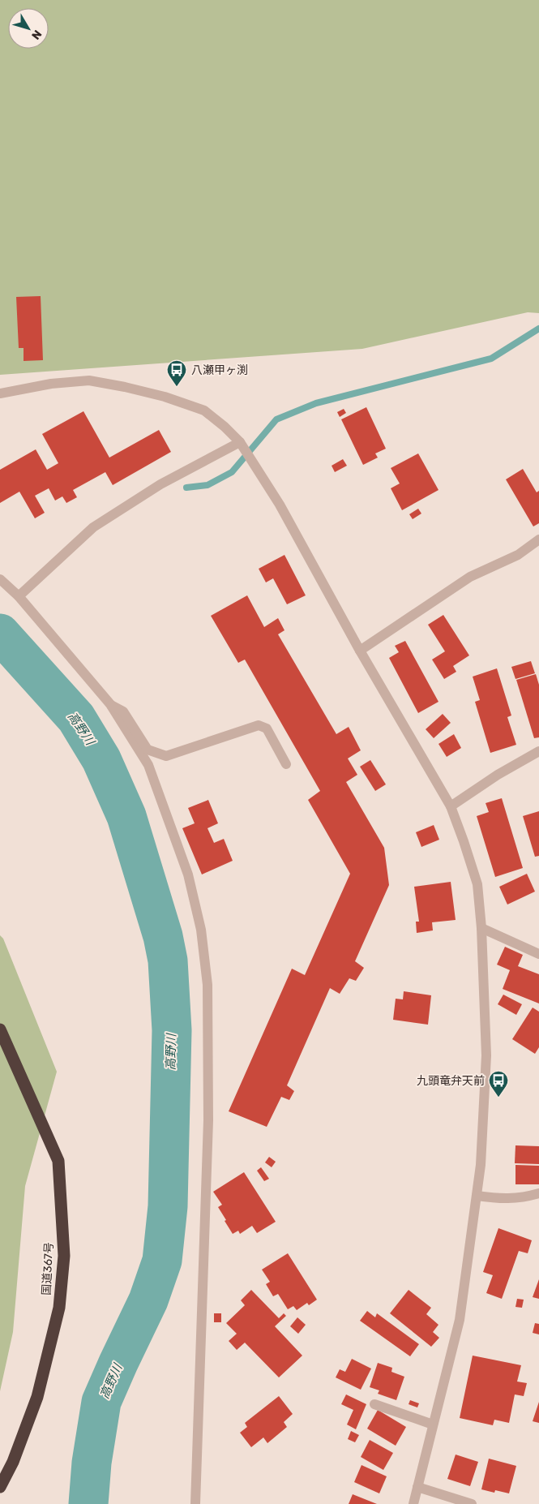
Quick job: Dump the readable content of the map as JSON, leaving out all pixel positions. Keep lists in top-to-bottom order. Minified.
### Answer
{"streets":{"highway":["国道367号"]},"water":["高野川"],"places":{"bus stop":["八瀬甲ヶ渕","九頭竜弁天前"]},"north":"bottom right"}
